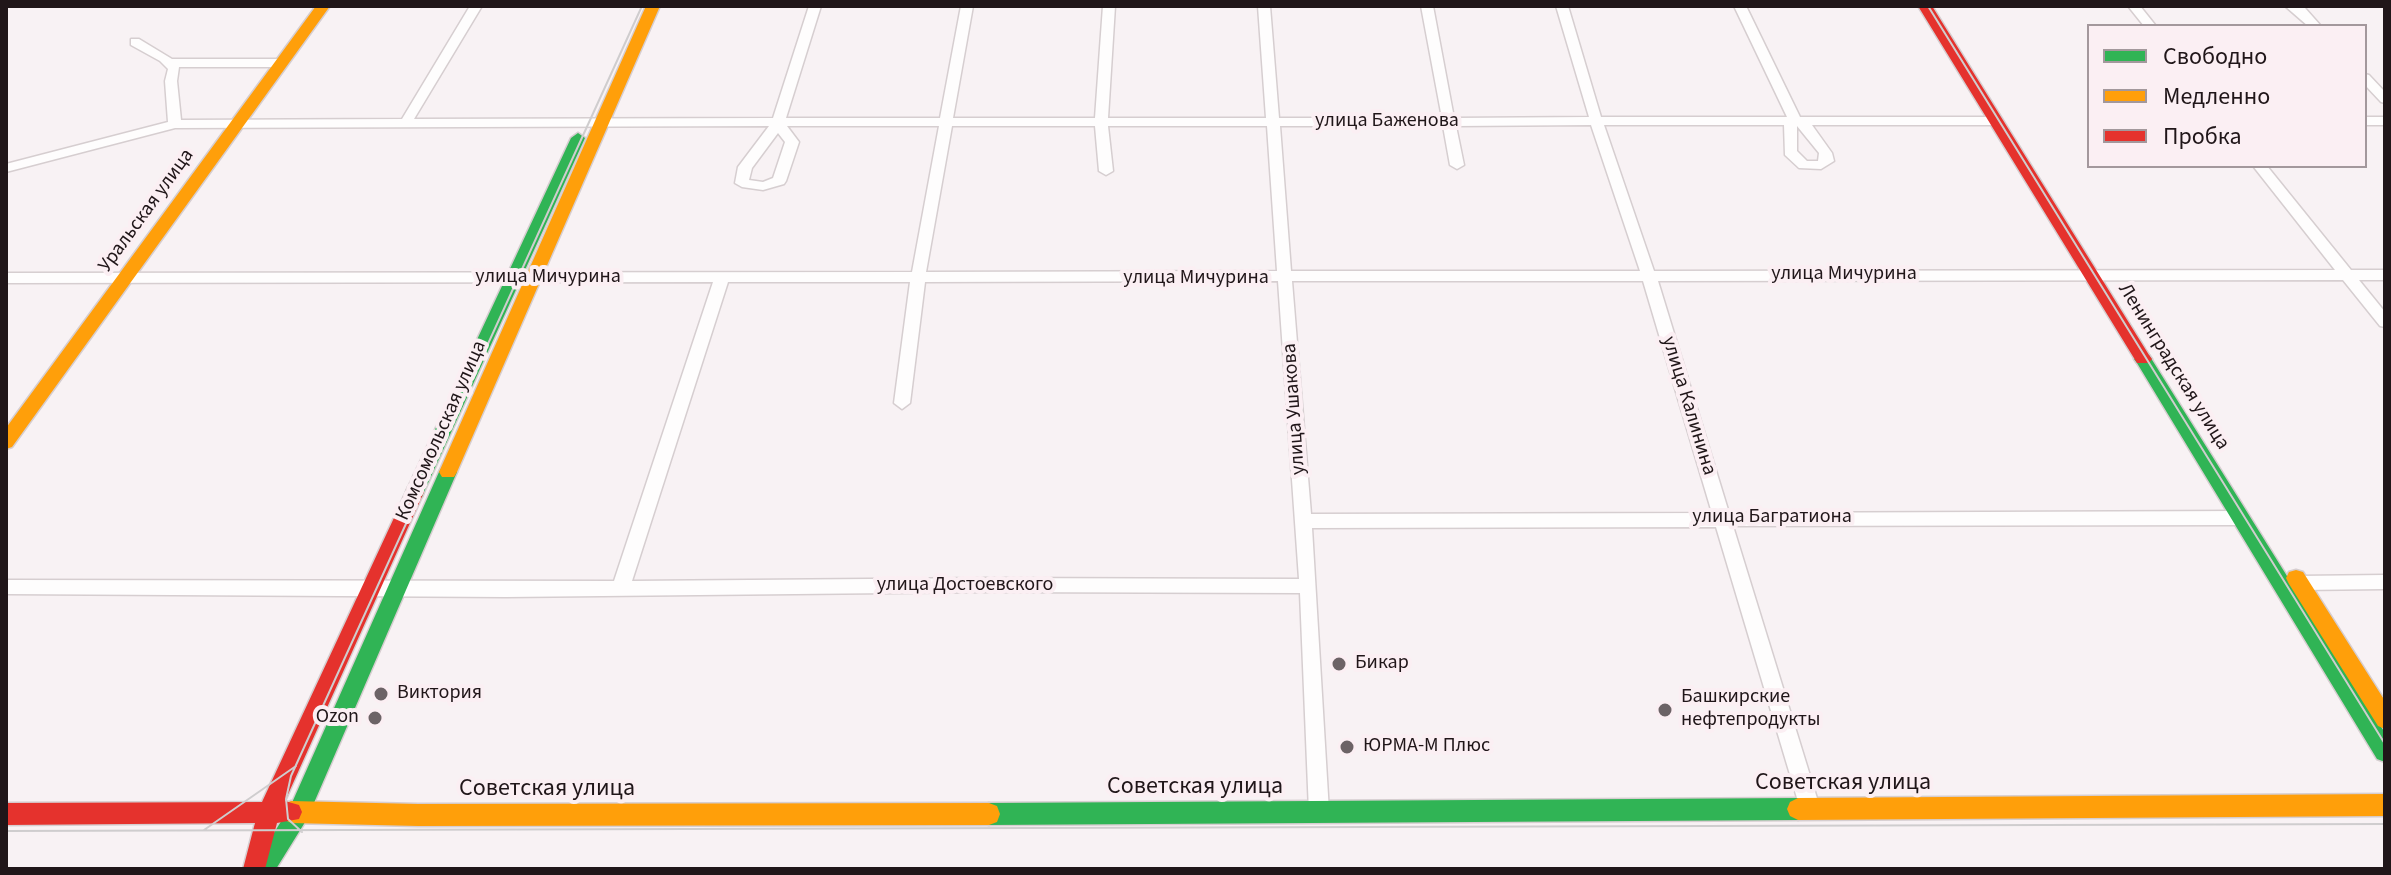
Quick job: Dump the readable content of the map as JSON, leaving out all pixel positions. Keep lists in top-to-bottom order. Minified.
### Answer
{"streets":{"main road":["Уральская улица","Ленинградская улица","Комсомольская улица","Советская улица"],"street":["улица Баженова","улица Мичурина","улица Калинина","улица Ушакова","улица Багратиона","улица Достоевского"]},"crossings":[["улица Баженова","Уральская улица"],["улица Баженова","Ленинградская улица"],["улица Баженова","улица Калинина"],["улица Баженова","улица Ушакова"],["улица Баженова","Комсомольская улица"],["Уральская улица","улица Мичурина"],["улица Мичурина","Ленинградская улица"],["улица Мичурина","улица Калинина"],["улица Мичурина","улица Ушакова"],["улица Мичурина","Комсомольская улица"],["Ленинградская улица","улица Багратиона"],["улица Калинина","улица Багратиона"],["улица Калинина","Советская улица"],["улица Ушакова","улица Багратиона"],["улица Ушакова","улица Достоевского"],["улица Ушакова","Советская улица"],["Комсомольская улица","улица Достоевского"],["Комсомольская улица","Советская улица"]],"places":["Бикар","Виктория","Башкирские нефтепродукты","Ozon","ЮРМА-М Плюс"],"legend":["Свободно","Медленно","Пробка"]}
